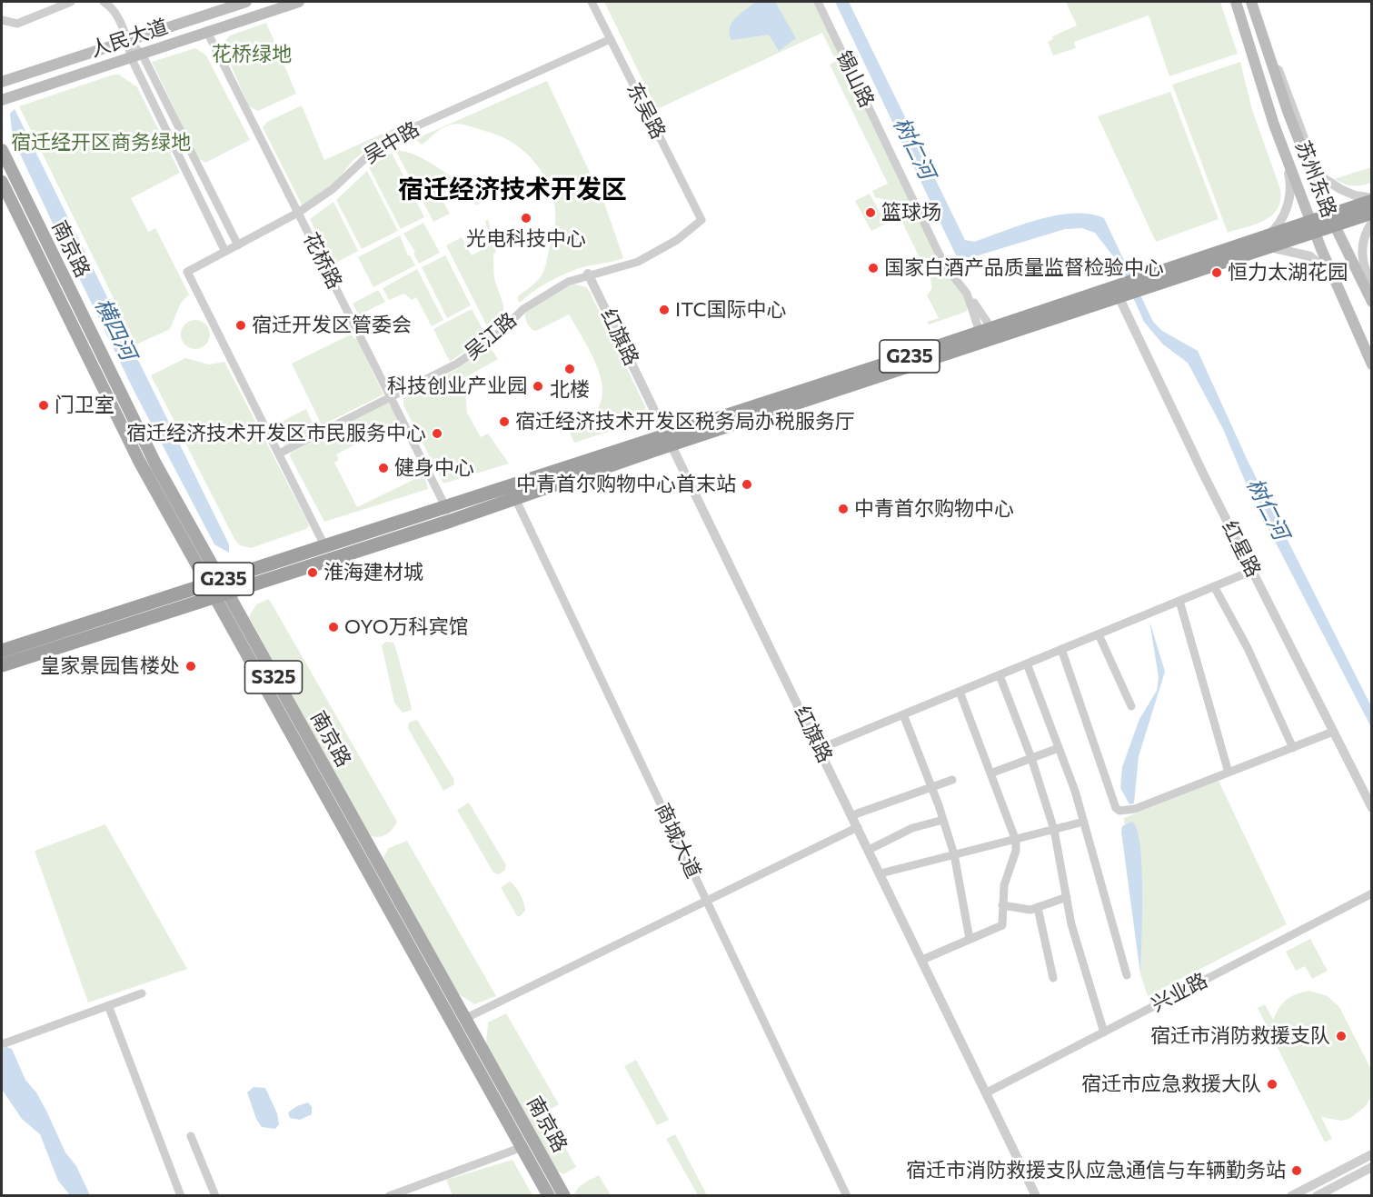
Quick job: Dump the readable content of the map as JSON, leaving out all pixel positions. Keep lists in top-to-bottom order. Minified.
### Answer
{"streets":{"highway":["G235"],"main road":["人民大道","苏州东路","南京路","S325"],"street":["锡山路","东吴路","吴中路","花桥路","吴江路","红旗路","红星路","商城大道","兴业路"]},"crossings":[["人民大道","花桥路"],["锡山路","G235"],["东吴路","吴中路"],["东吴路","吴江路"],["吴中路","花桥路"],["吴中路","吴江路"],["苏州东路","G235"],["南京路","G235"],["花桥路","吴江路"],["花桥路","G235"],["吴江路","红旗路"],["红旗路","G235"],["红旗路","兴业路"],["G235","红星路"],["G235","商城大道"]],"districts":["宿迁经济技术开发区"],"water":["树仁河","横四河"],"parks":["花桥绿地","宿迁经开区商务绿地"],"places":["篮球场","光电科技中心","国家白酒产品质量监督检验中心","恒力太湖花园","ITC国际中心","宿迁开发区管委会","北楼","科技创业产业园","门卫室","宿迁经济技术开发区税务局办税服务厅","宿迁经济技术开发区市民服务中心","健身中心","中青首尔购物中心首末站","中青首尔购物中心","淮海建材城","OYO万科宾馆","皇家景园售楼处","宿迁市消防救援支队","宿迁市应急救援大队","宿迁市消防救援支队应急通信与车辆勤务站"]}
